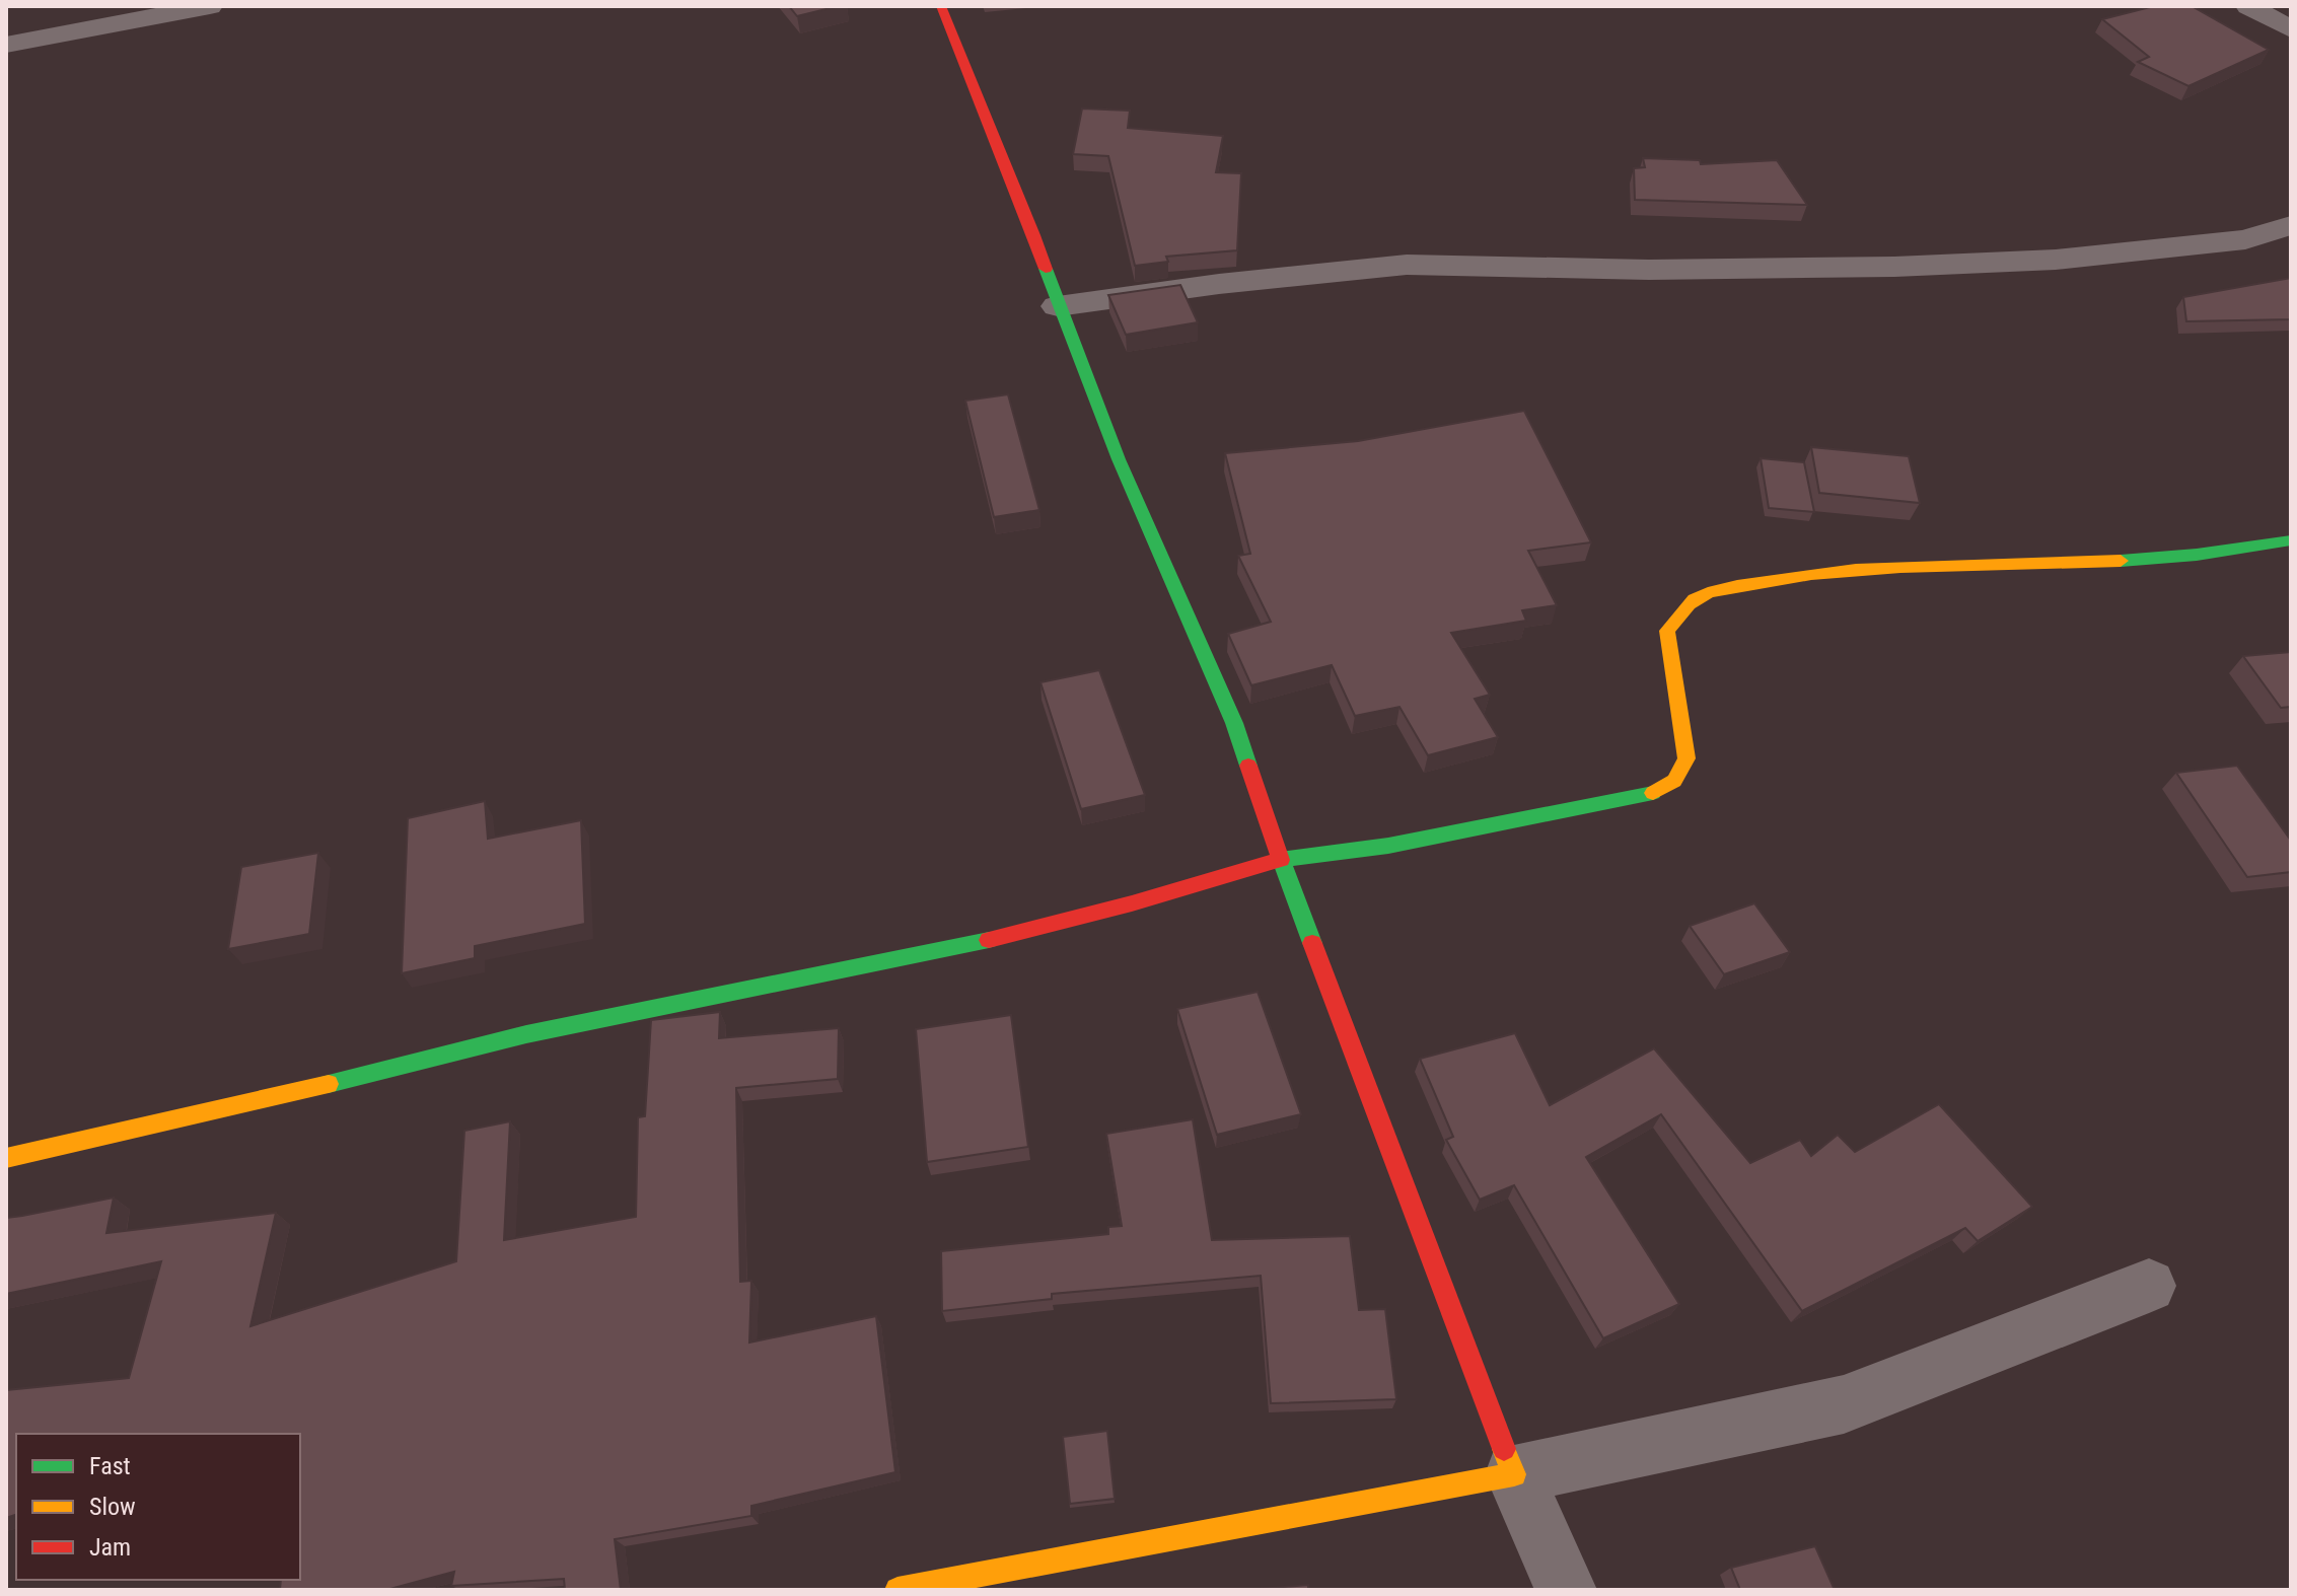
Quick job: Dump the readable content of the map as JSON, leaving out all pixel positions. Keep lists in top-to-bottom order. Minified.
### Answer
{"legend":["Fast","Slow","Jam"]}
